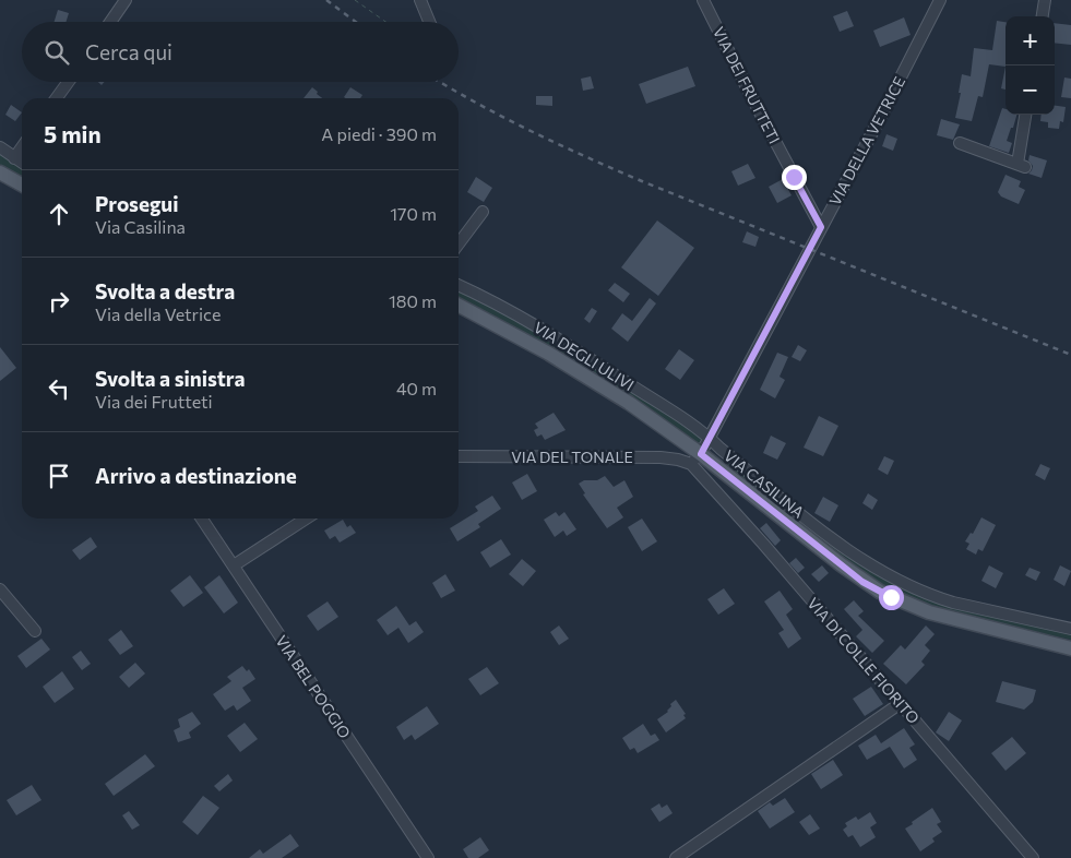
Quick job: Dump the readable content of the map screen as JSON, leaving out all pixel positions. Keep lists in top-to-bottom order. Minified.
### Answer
{"streets":{"main road":["VIA CASILINA"],"street":["VIA DEI FRUTTETI","VIA DELLA VETRICE","VIA DEGLI ULIVI","VIA DEL TONALE","VIA DI COLLE FIORITO","VIA BEL POGGIO"]},"crossings":[["VIA DEI FRUTTETI","VIA DELLA VETRICE"],["VIA DELLA VETRICE","VIA DEGLI ULIVI"],["VIA DELLA VETRICE","VIA DEL TONALE"],["VIA DELLA VETRICE","VIA CASILINA"],["VIA DELLA VETRICE","VIA DI COLLE FIORITO"],["VIA DEL TONALE","VIA DI COLLE FIORITO"]],"page":{"map_buttons":["+","−"],"search":"Cerca qui","heading":["5 min","A piedi · 390 m"],"list":[["Prosegui","Via Casilina","170 m"],["Svolta a destra","Via della Vetrice","180 m"],["Svolta a sinistra","Via dei Frutteti","40 m"],"Arrivo a destinazione"]}}
